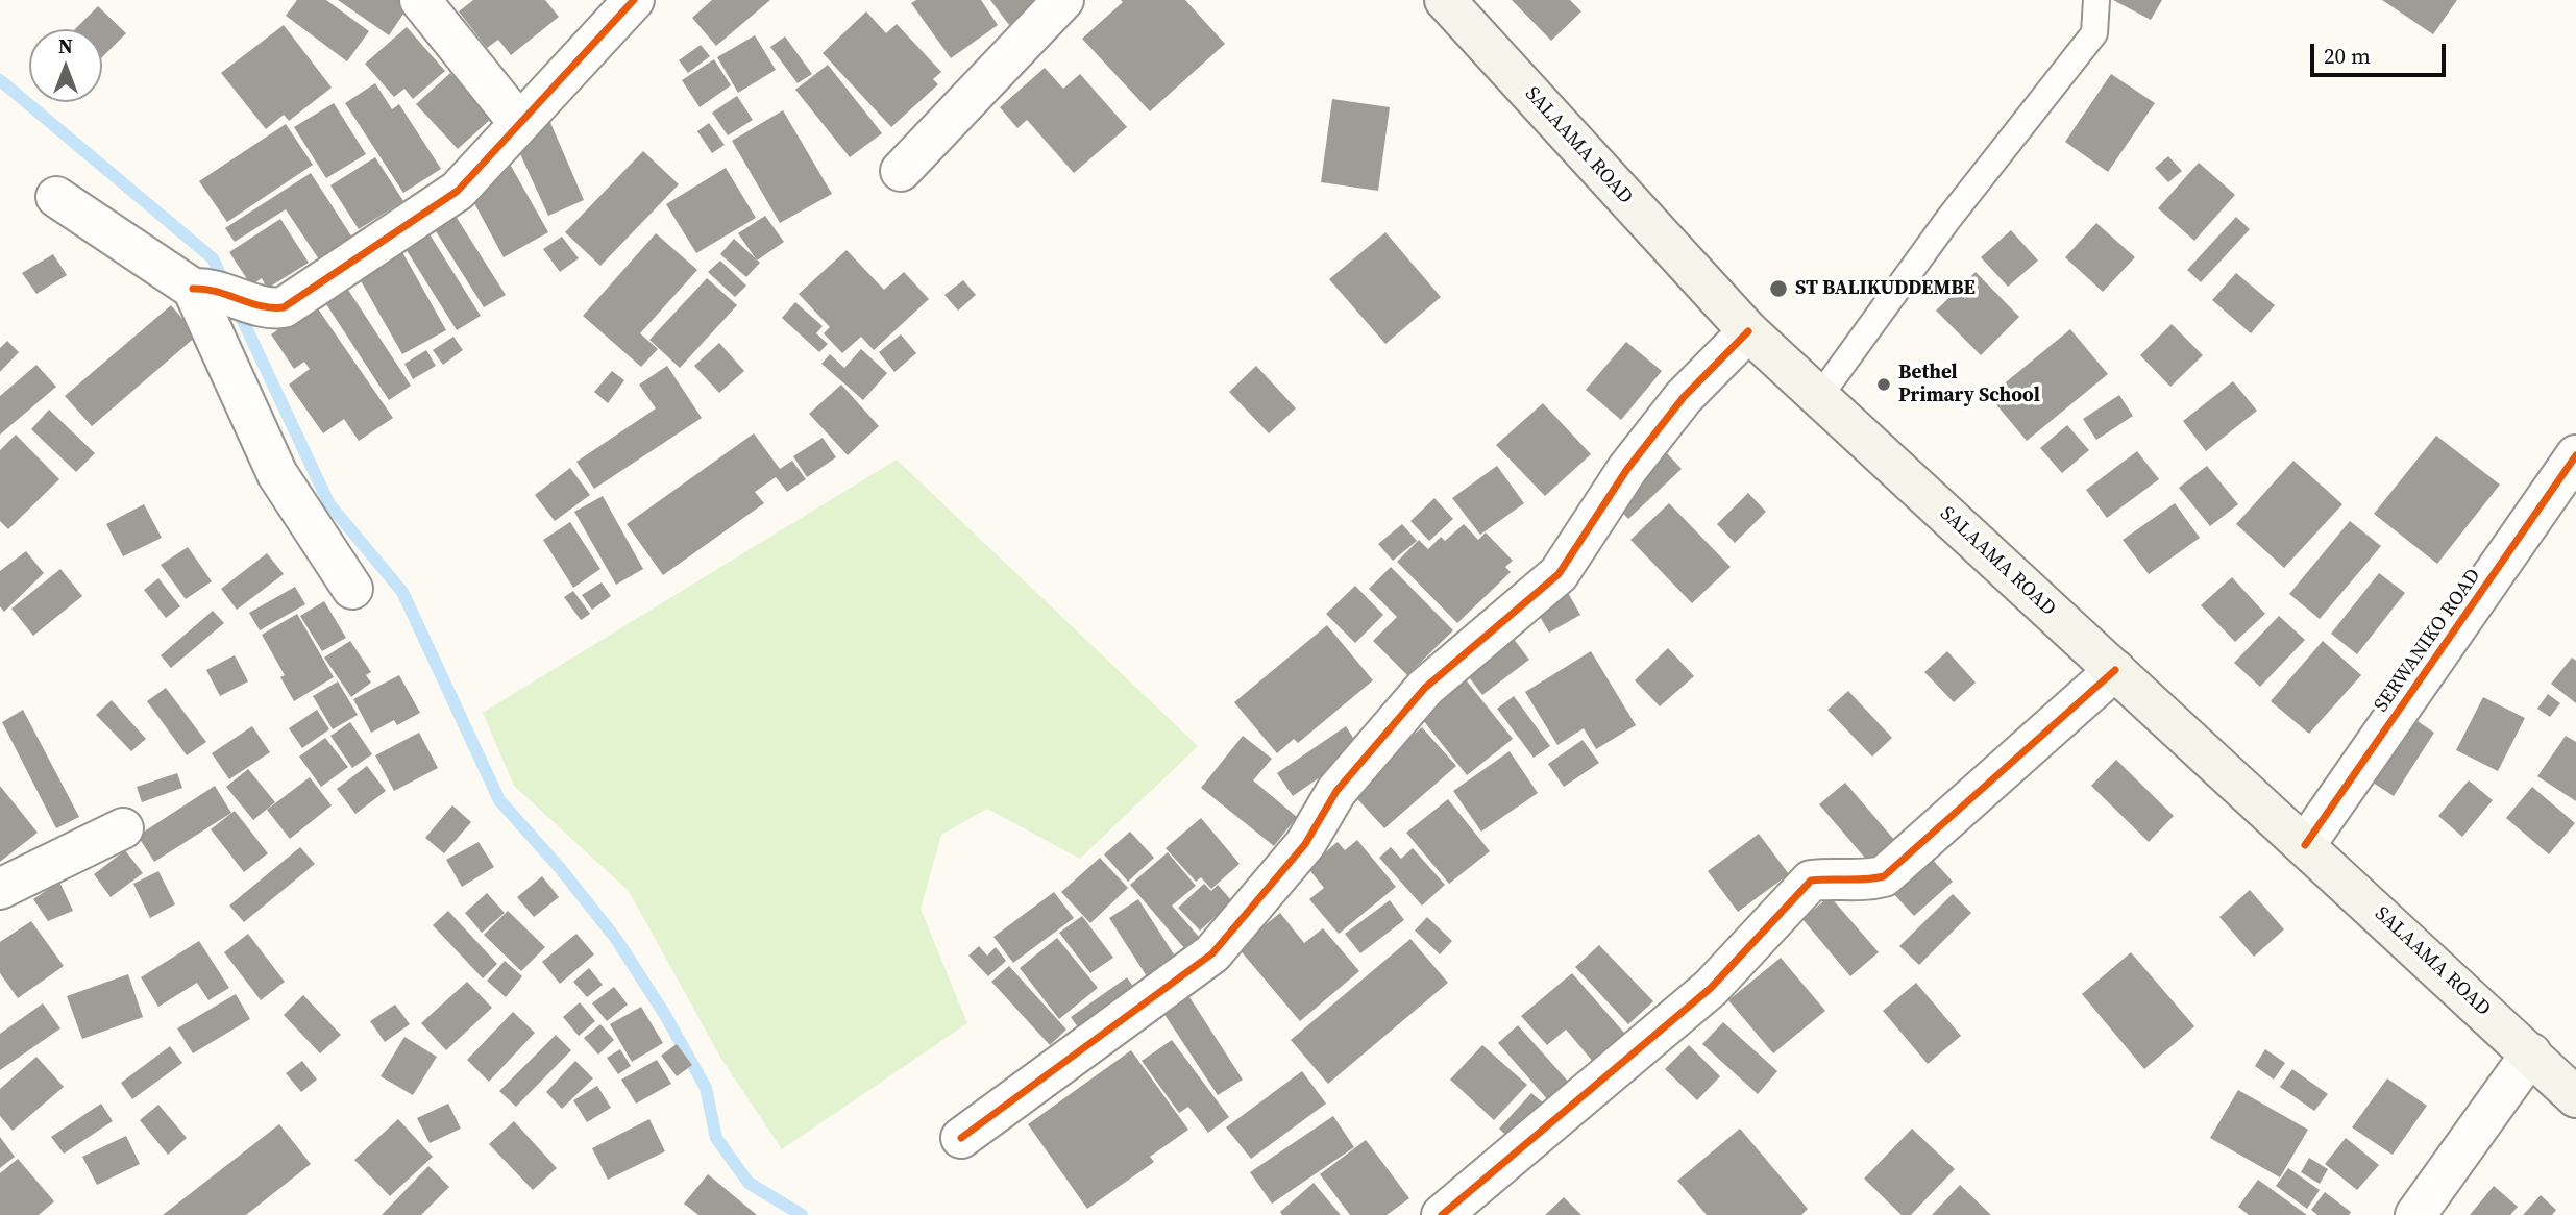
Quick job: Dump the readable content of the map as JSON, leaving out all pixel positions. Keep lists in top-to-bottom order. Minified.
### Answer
{"streets":{"main road":["SALAAMA ROAD"],"street":["SERWANIKO ROAD"]},"crossings":[["SALAAMA ROAD","SERWANIKO ROAD"]],"places":["ST BALIKUDDEMBE","Bethel Primary School"],"scale_bar":"20 m","north":"top"}
